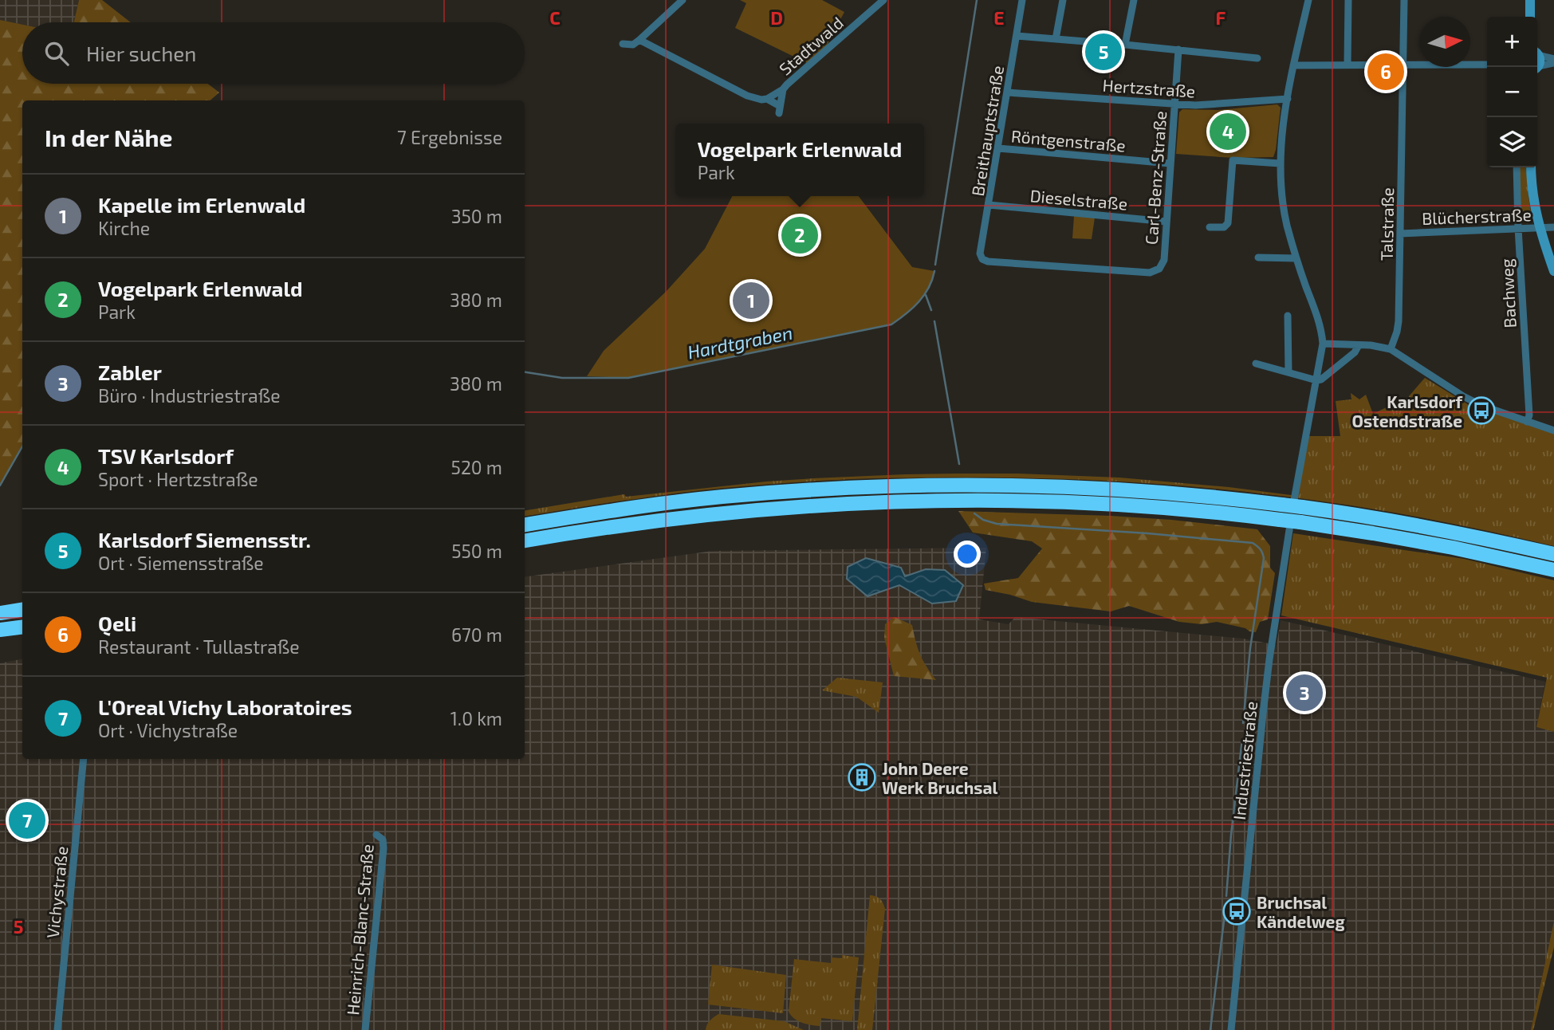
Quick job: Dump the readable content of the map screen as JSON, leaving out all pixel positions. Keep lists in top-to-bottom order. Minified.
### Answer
{"streets":{"street":["Stadtwald","Hertzstraße","Breithauptstraße","Röntgenstraße","Carl-Benz-Straße","Dieselstraße","Blücherstraße","Talstraße","Bachweg","Industriestraße","Vichystraße","Heinrich-Blanc-Straße"]},"crossings":[["Hertzstraße","Breithauptstraße"],["Hertzstraße","Carl-Benz-Straße"],["Breithauptstraße","Röntgenstraße"],["Breithauptstraße","Carl-Benz-Straße"],["Breithauptstraße","Dieselstraße"],["Röntgenstraße","Carl-Benz-Straße"],["Carl-Benz-Straße","Dieselstraße"],["Blücherstraße","Talstraße"],["Blücherstraße","Bachweg"]],"water":["Hardtgraben"],"places":{"bus stop":["Karlsdorf Ostendstraße","Bruchsal Kändelweg"],"building":["John Deere Werk Bruchsal"]},"north":"right","page":{"map_buttons":["+","−"],"search":"Hier suchen","pins":["5","6","4","2","1","3","7"],"heading":["In der Nähe","7 Ergebnisse"],"popup":["Vogelpark Erlenwald","Park"],"list":[{"mark":"1","name":"Kapelle im Erlenwald","note":"Kirche","value":"350 m"},{"mark":"2","name":"Vogelpark Erlenwald","note":"Park","value":"380 m"},{"mark":"3","name":"Zabler","note":"Büro · Industriestraße","value":"380 m"},{"mark":"4","name":"TSV Karlsdorf","note":"Sport · Hertzstraße","value":"520 m"},{"mark":"5","name":"Karlsdorf Siemensstr.","note":"Ort · Siemensstraße","value":"550 m"},{"mark":"6","name":"Qeli","note":"Restaurant · Tullastraße","value":"670 m"},{"mark":"7","name":"L'Oreal Vichy Laboratoires","note":"Ort · Vichystraße","value":"1.0 km"}]},"grid":{"columns":["C","D","E","F"],"rows":["5"]}}
